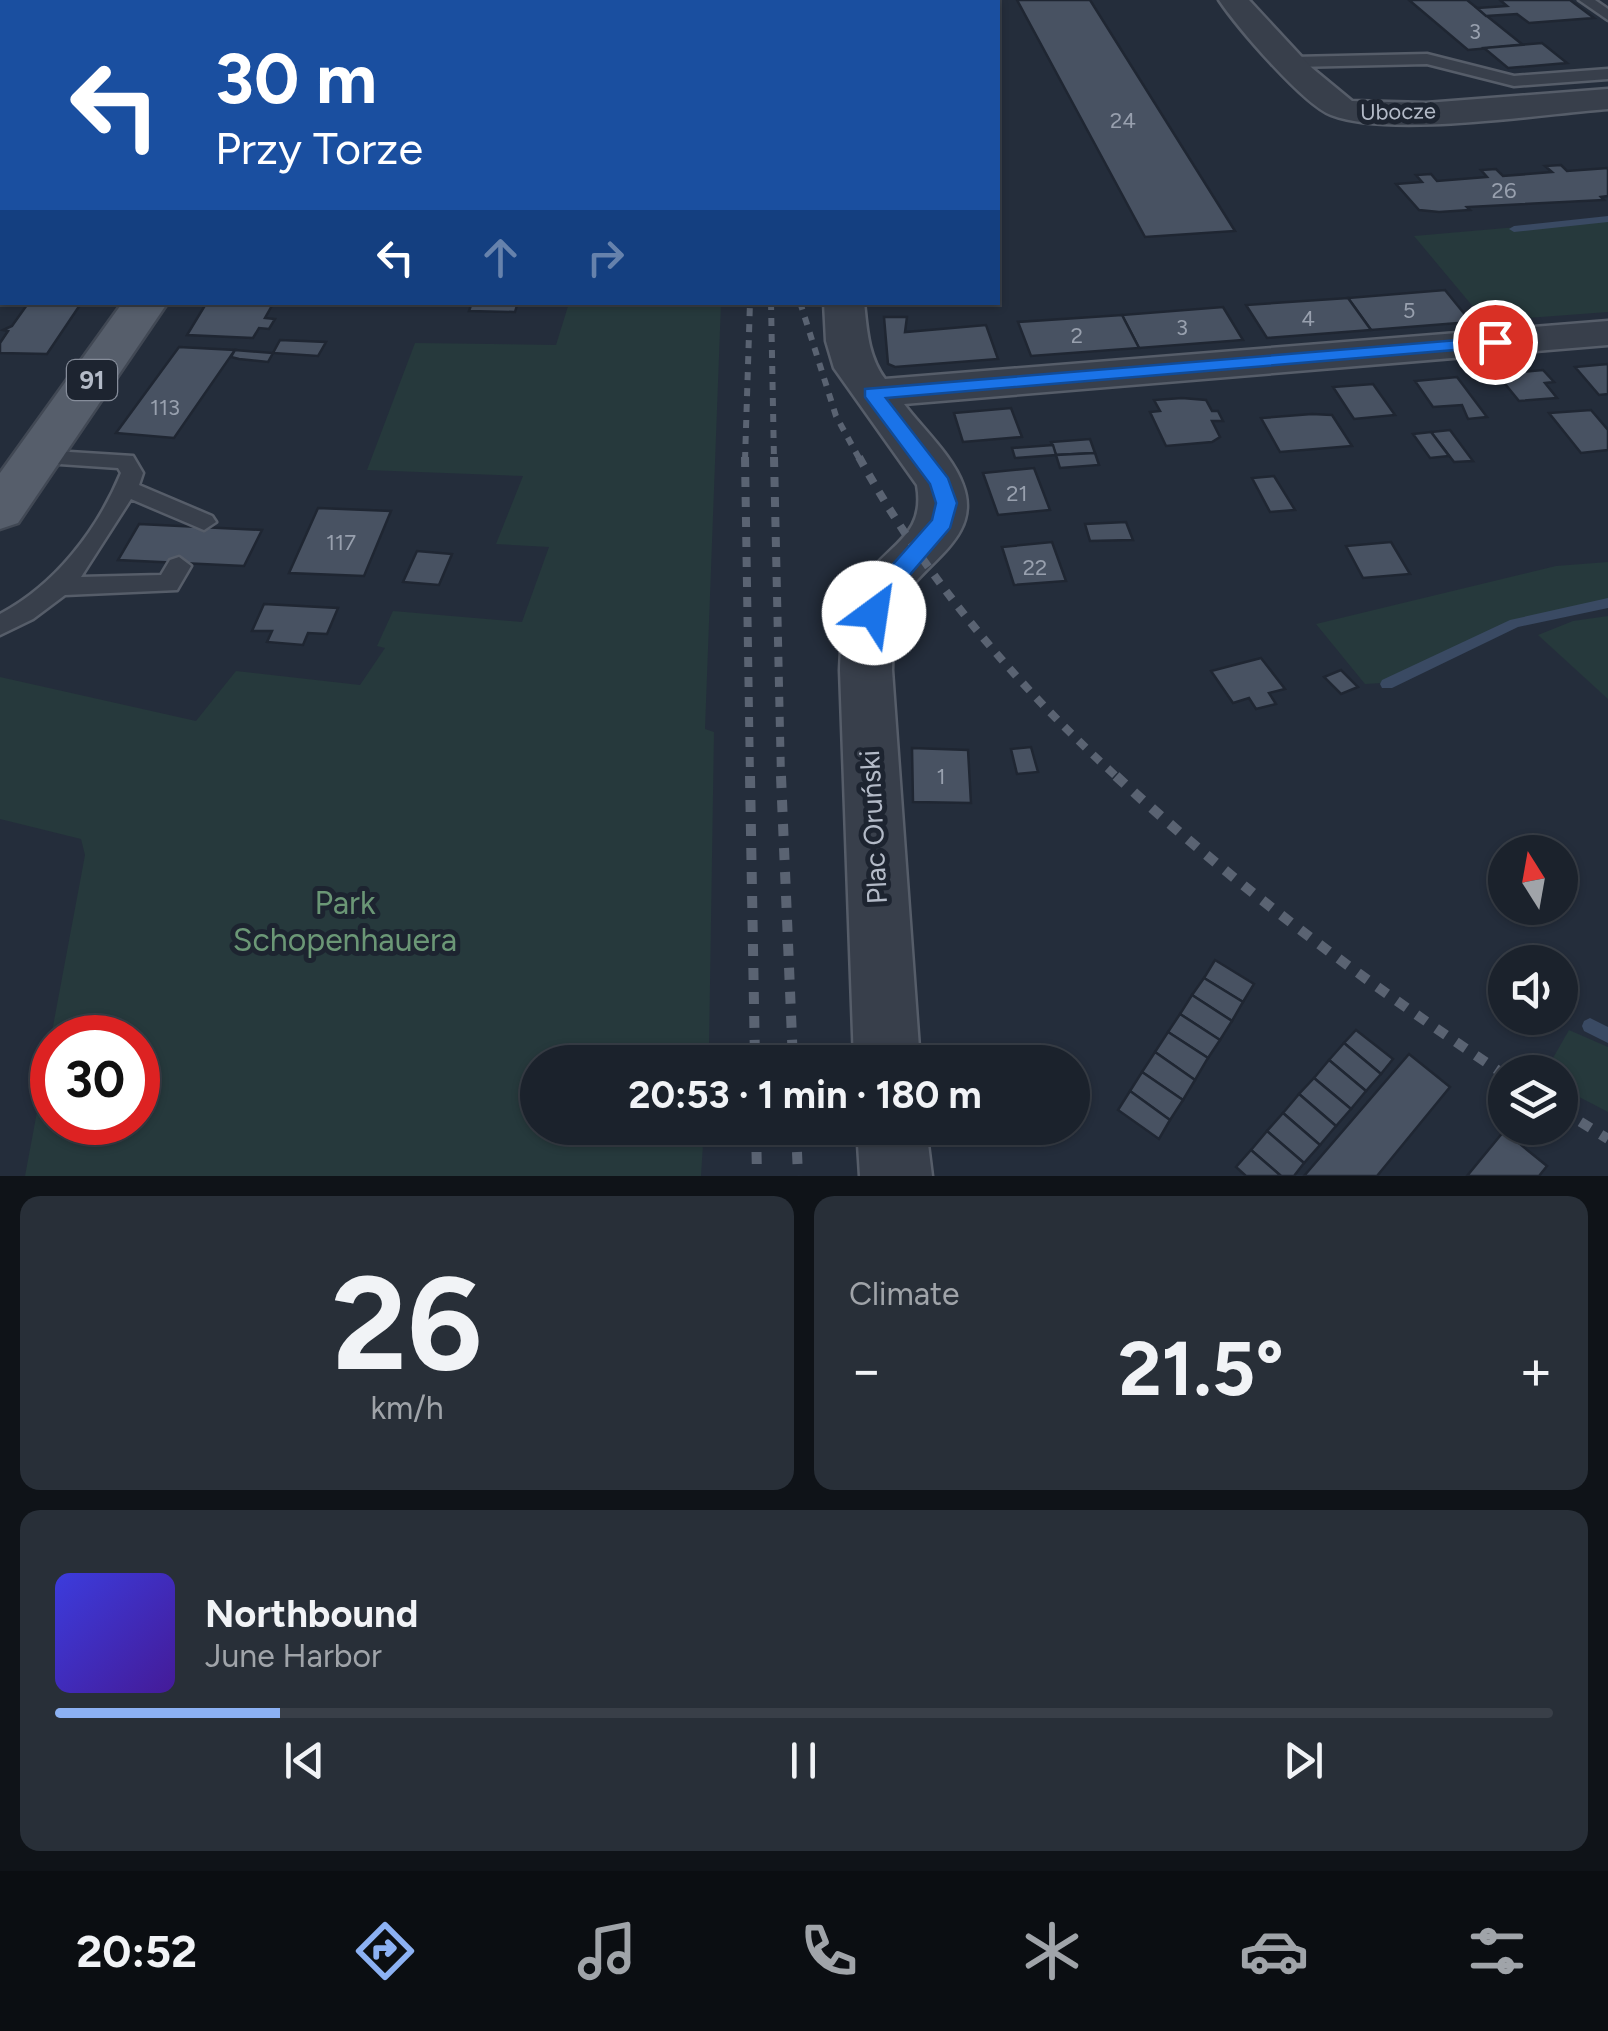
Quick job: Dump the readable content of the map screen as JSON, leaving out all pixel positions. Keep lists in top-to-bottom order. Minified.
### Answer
{"streets":{"main road":["91"],"street":["Ubocze","Plac Oruński"]},"parks":["Park Schopenhauera"],"house_numbers":["3","24","26","5","4","3","2","113","21","117","22","1"],"north":"top","page":{"turn":["30 m","Przy Torze"],"limit":"30","trip":"20:53 · 1 min · 180 m","tile":[["26","km/h"],"Climate"],"heat":["−","21.5°","+"],"song":["Northbound","June Harbor"],"tabs":"20:52"}}
